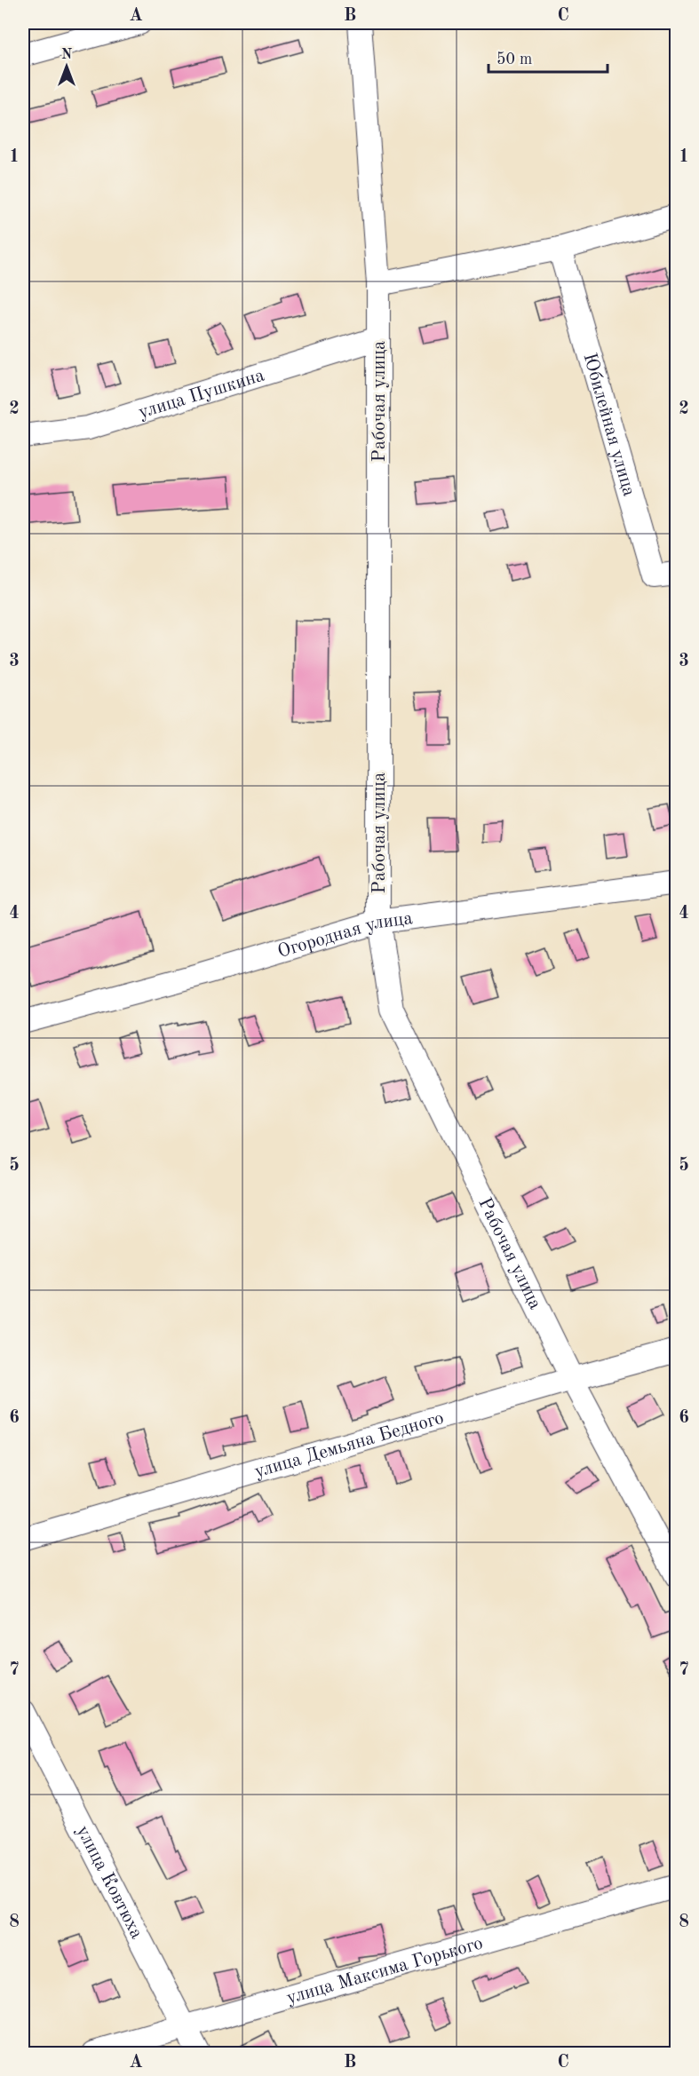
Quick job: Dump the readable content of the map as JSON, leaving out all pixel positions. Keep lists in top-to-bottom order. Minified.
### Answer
{"streets":{"street":["улица Пушкина","Рабочая улица","Юбилейная улица","Огородная улица","улица Демьяна Бедного","улица Ковтюха","улица Максима Горького"]},"crossings":[["улица Пушкина","Рабочая улица"],["Рабочая улица","Огородная улица"],["Рабочая улица","улица Демьяна Бедного"],["улица Ковтюха","улица Максима Горького"]],"scale_bar":"50 m","north":"top","grid":{"columns":["A","B","C"],"rows":["1","2","3","4","5","6","7","8"]}}
